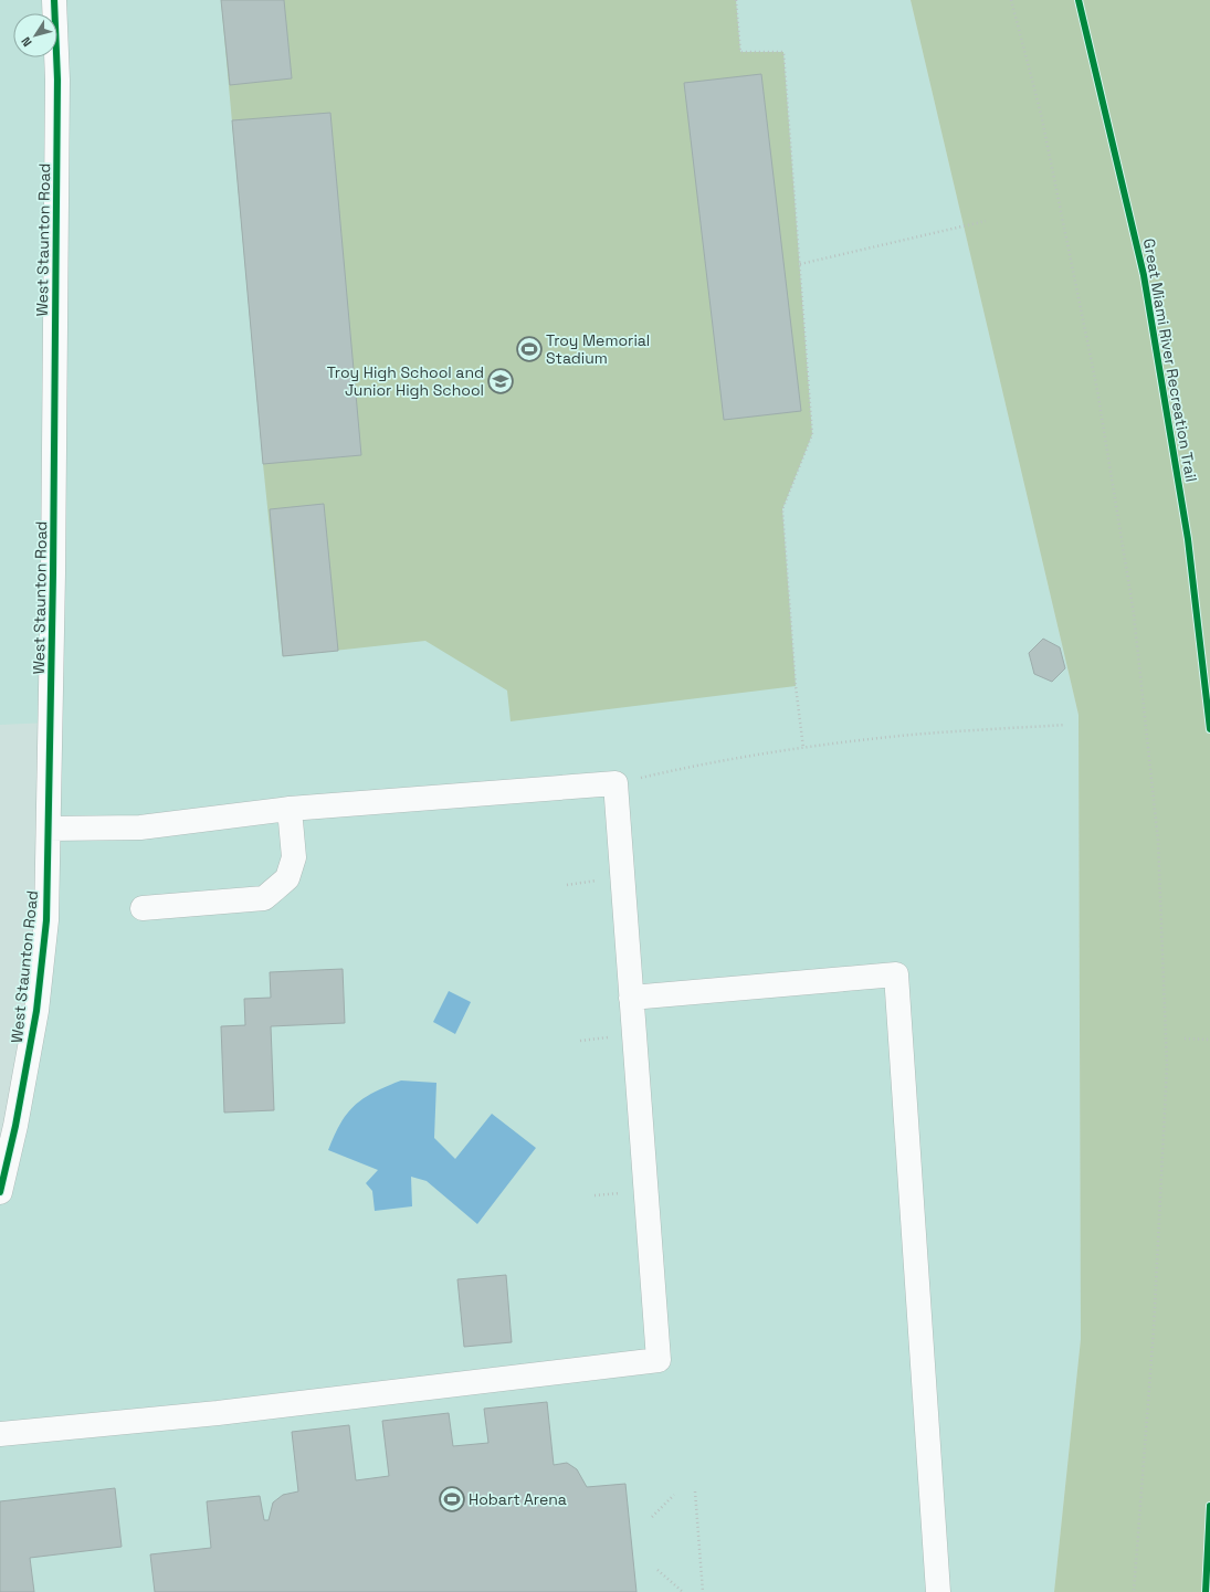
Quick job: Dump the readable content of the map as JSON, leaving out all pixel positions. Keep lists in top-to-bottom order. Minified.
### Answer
{"streets":{"street":["West Staunton Road"],"cycle path":["Great Miami River Recreation Trail"]},"places":{"sports":["Troy Memorial Stadium","Hobart Arena"],"school or university":["Troy High School and Junior High School"]},"north":"bottom left"}
